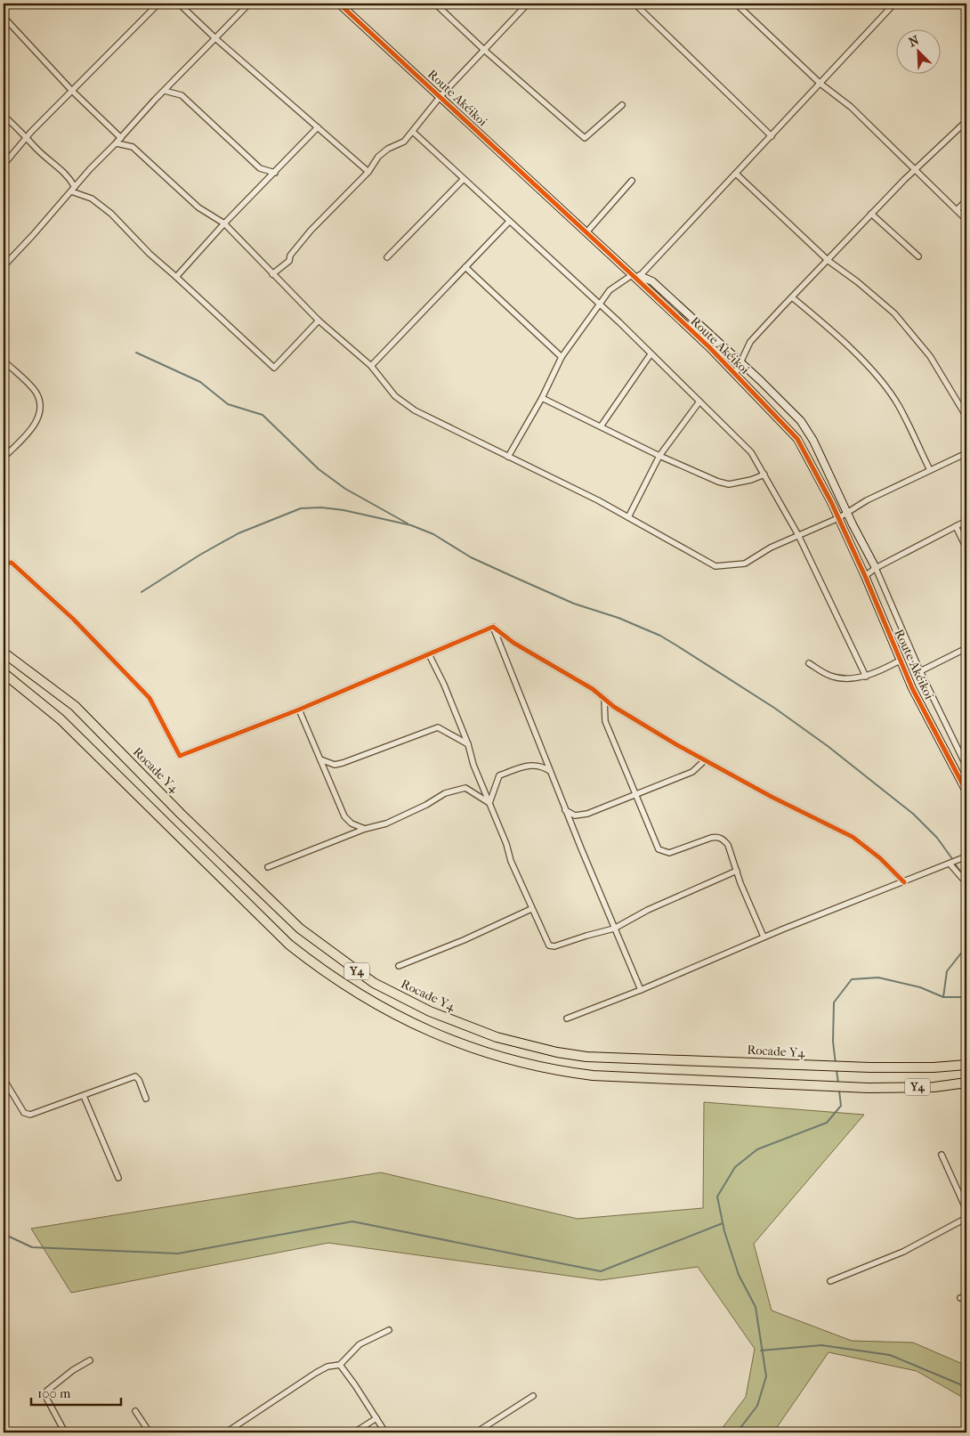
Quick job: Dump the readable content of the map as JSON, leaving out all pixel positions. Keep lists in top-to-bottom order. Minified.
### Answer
{"streets":{"highway":["Rocade Y4","Y4"],"street":["Route Akéikoi"]},"scale_bar":"100 m","north":"top left"}
